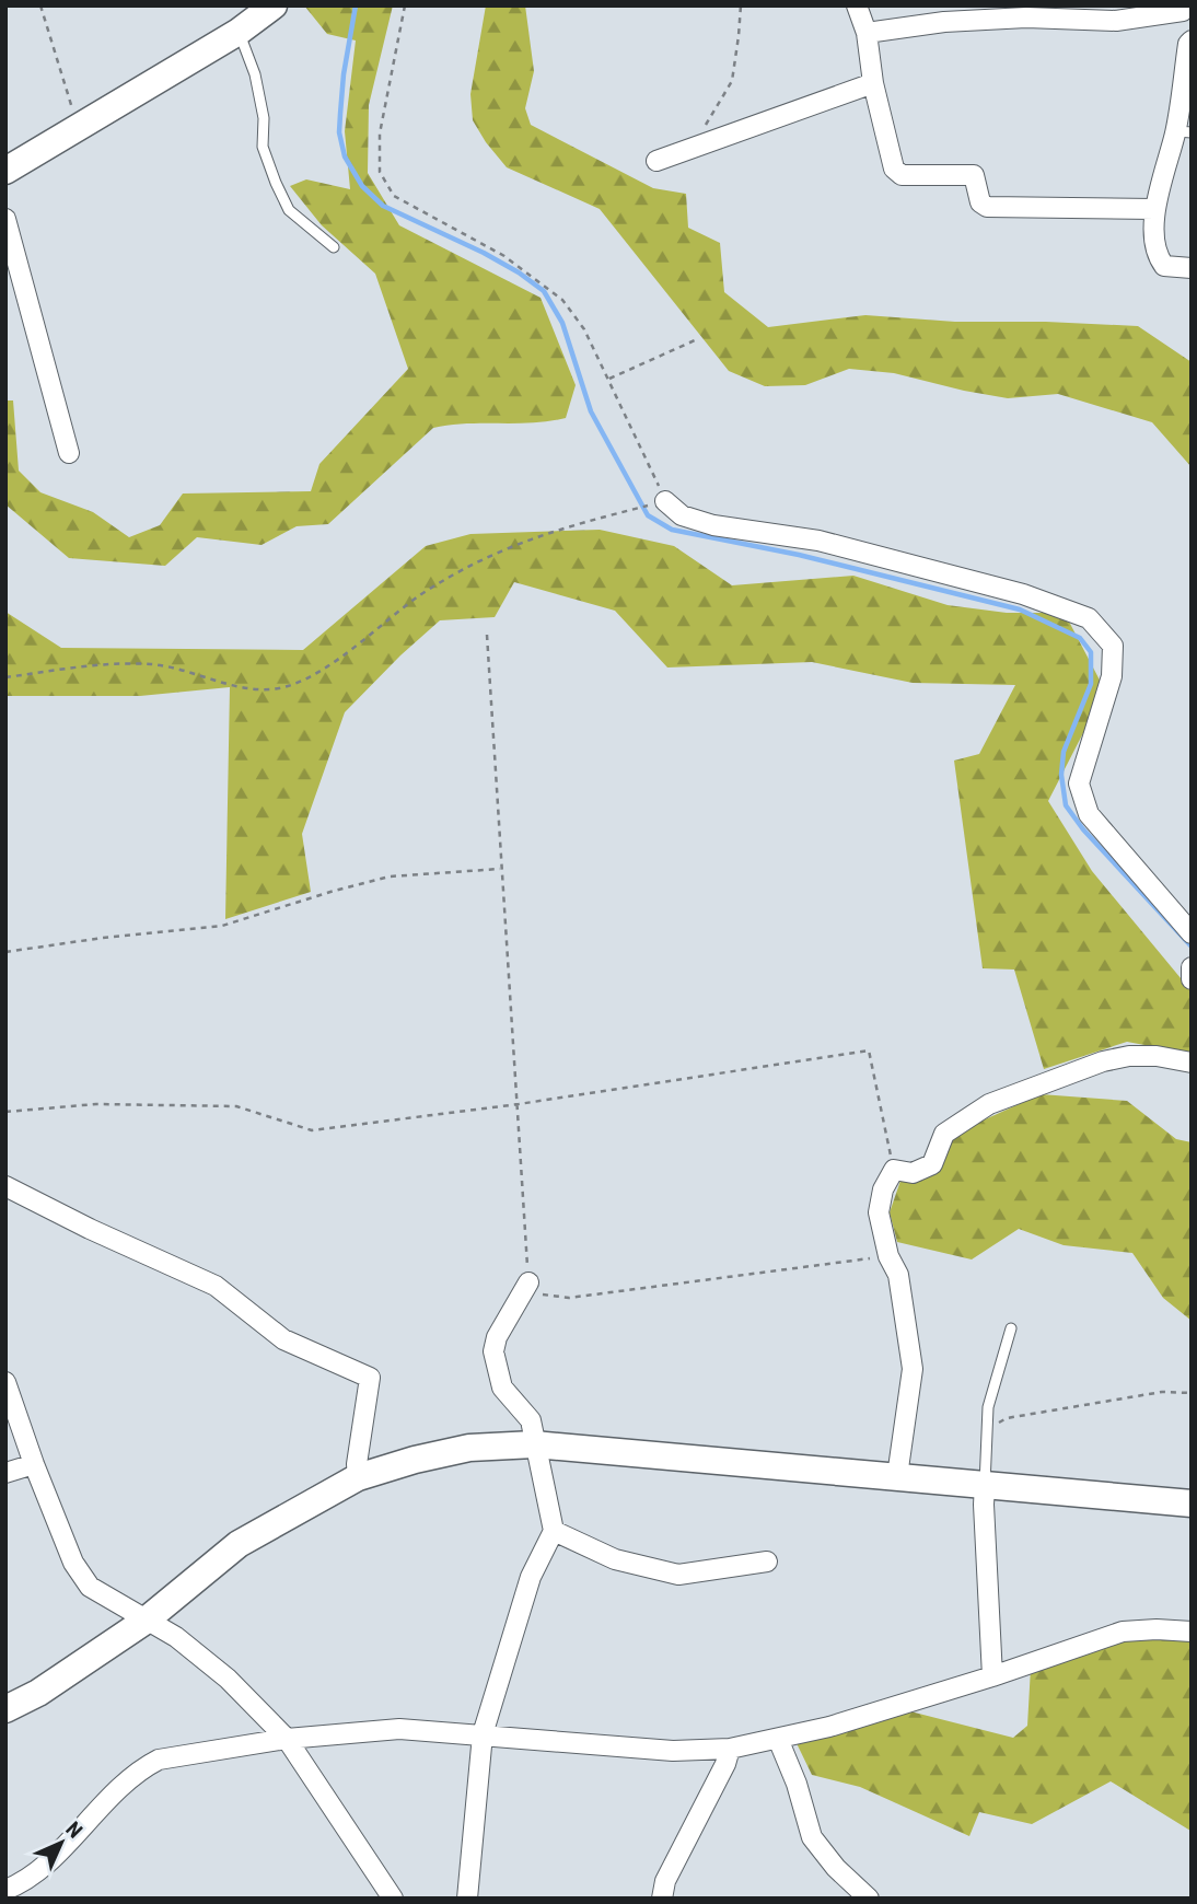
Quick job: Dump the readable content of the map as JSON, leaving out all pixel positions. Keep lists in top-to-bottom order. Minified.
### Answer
{"north":"top right"}
